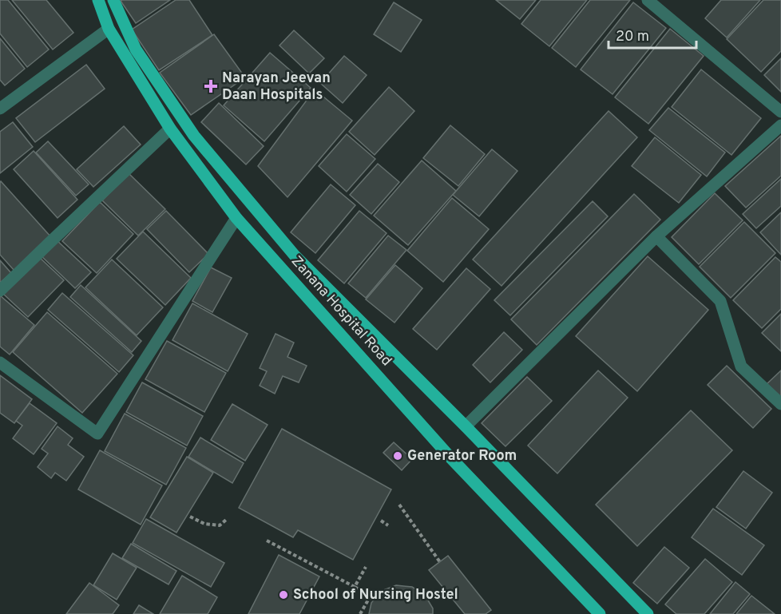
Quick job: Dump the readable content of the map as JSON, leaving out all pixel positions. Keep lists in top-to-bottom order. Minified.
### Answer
{"streets":{"main road":["Zanana Hospital Road"]},"places":{"health":["Narayan Jeevan Daan Hospitals"],"other":["Generator Room","School of Nursing Hostel"]},"scale_bar":"20 m"}
